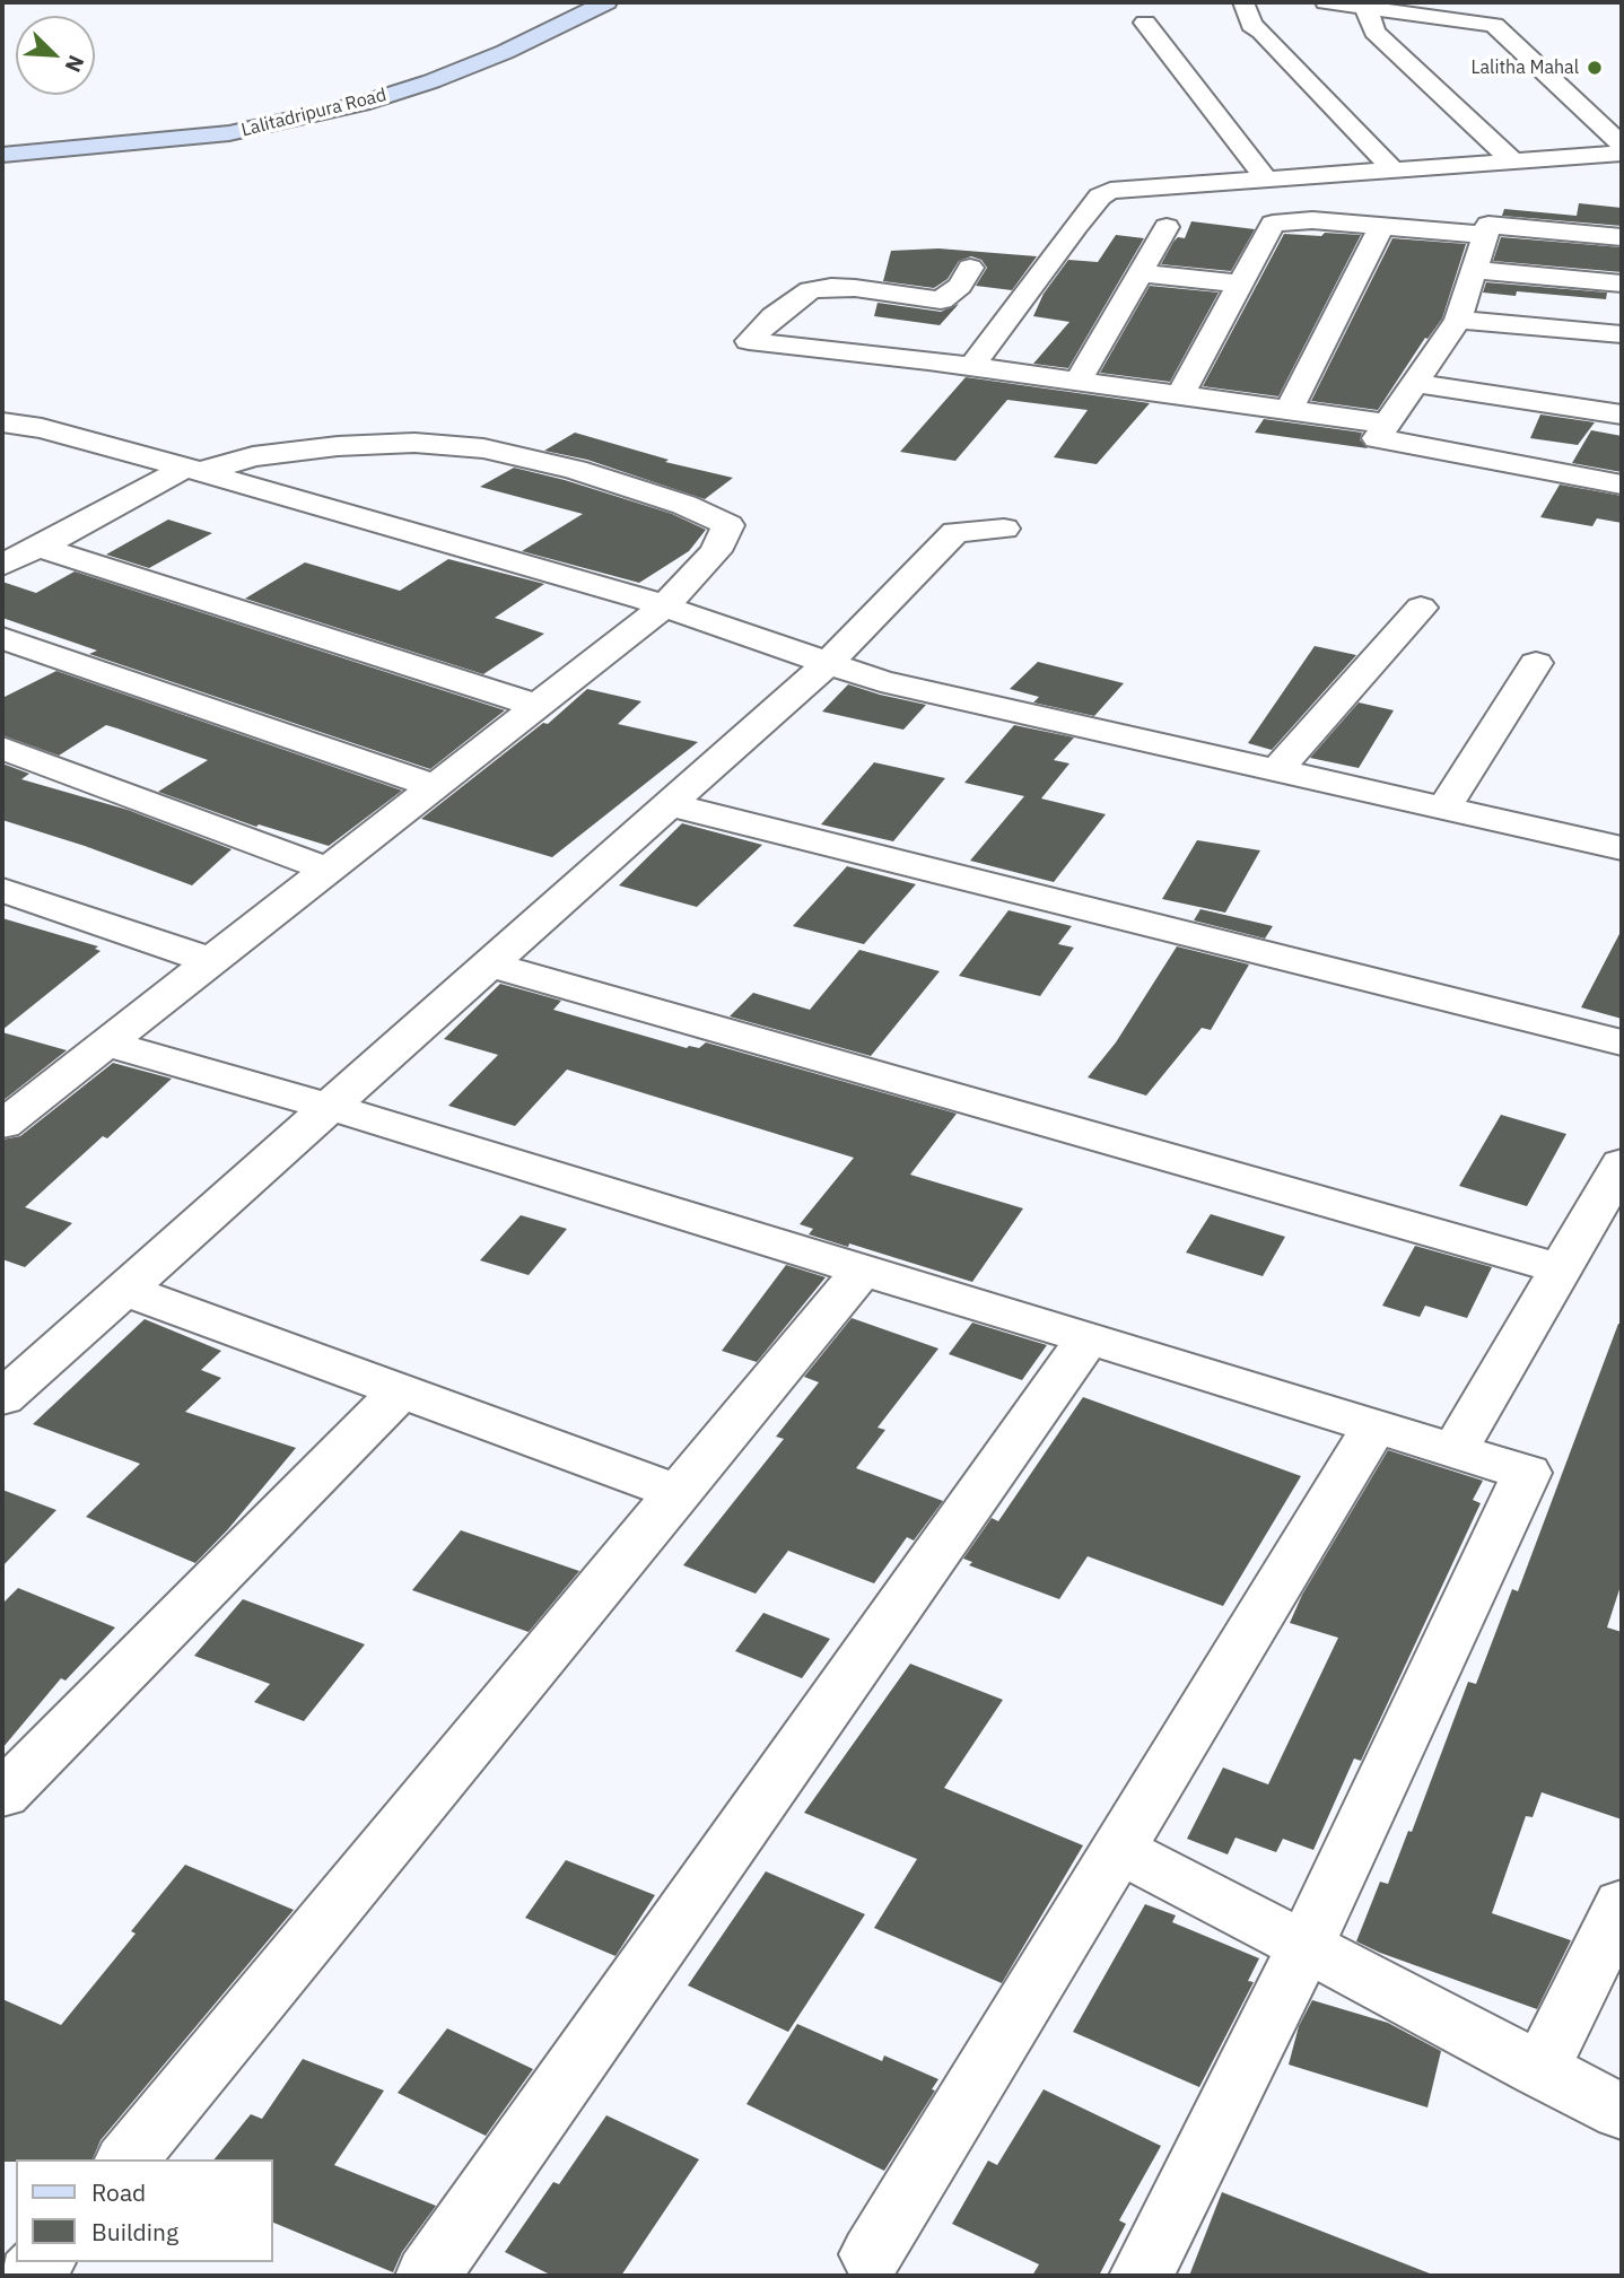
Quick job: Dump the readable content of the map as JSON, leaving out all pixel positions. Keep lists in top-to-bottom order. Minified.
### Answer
{"streets":{"street":["Lalitadripura Road"]},"places":["Lalitha Mahal"],"legend":["Road","Building"],"north":"bottom right"}
